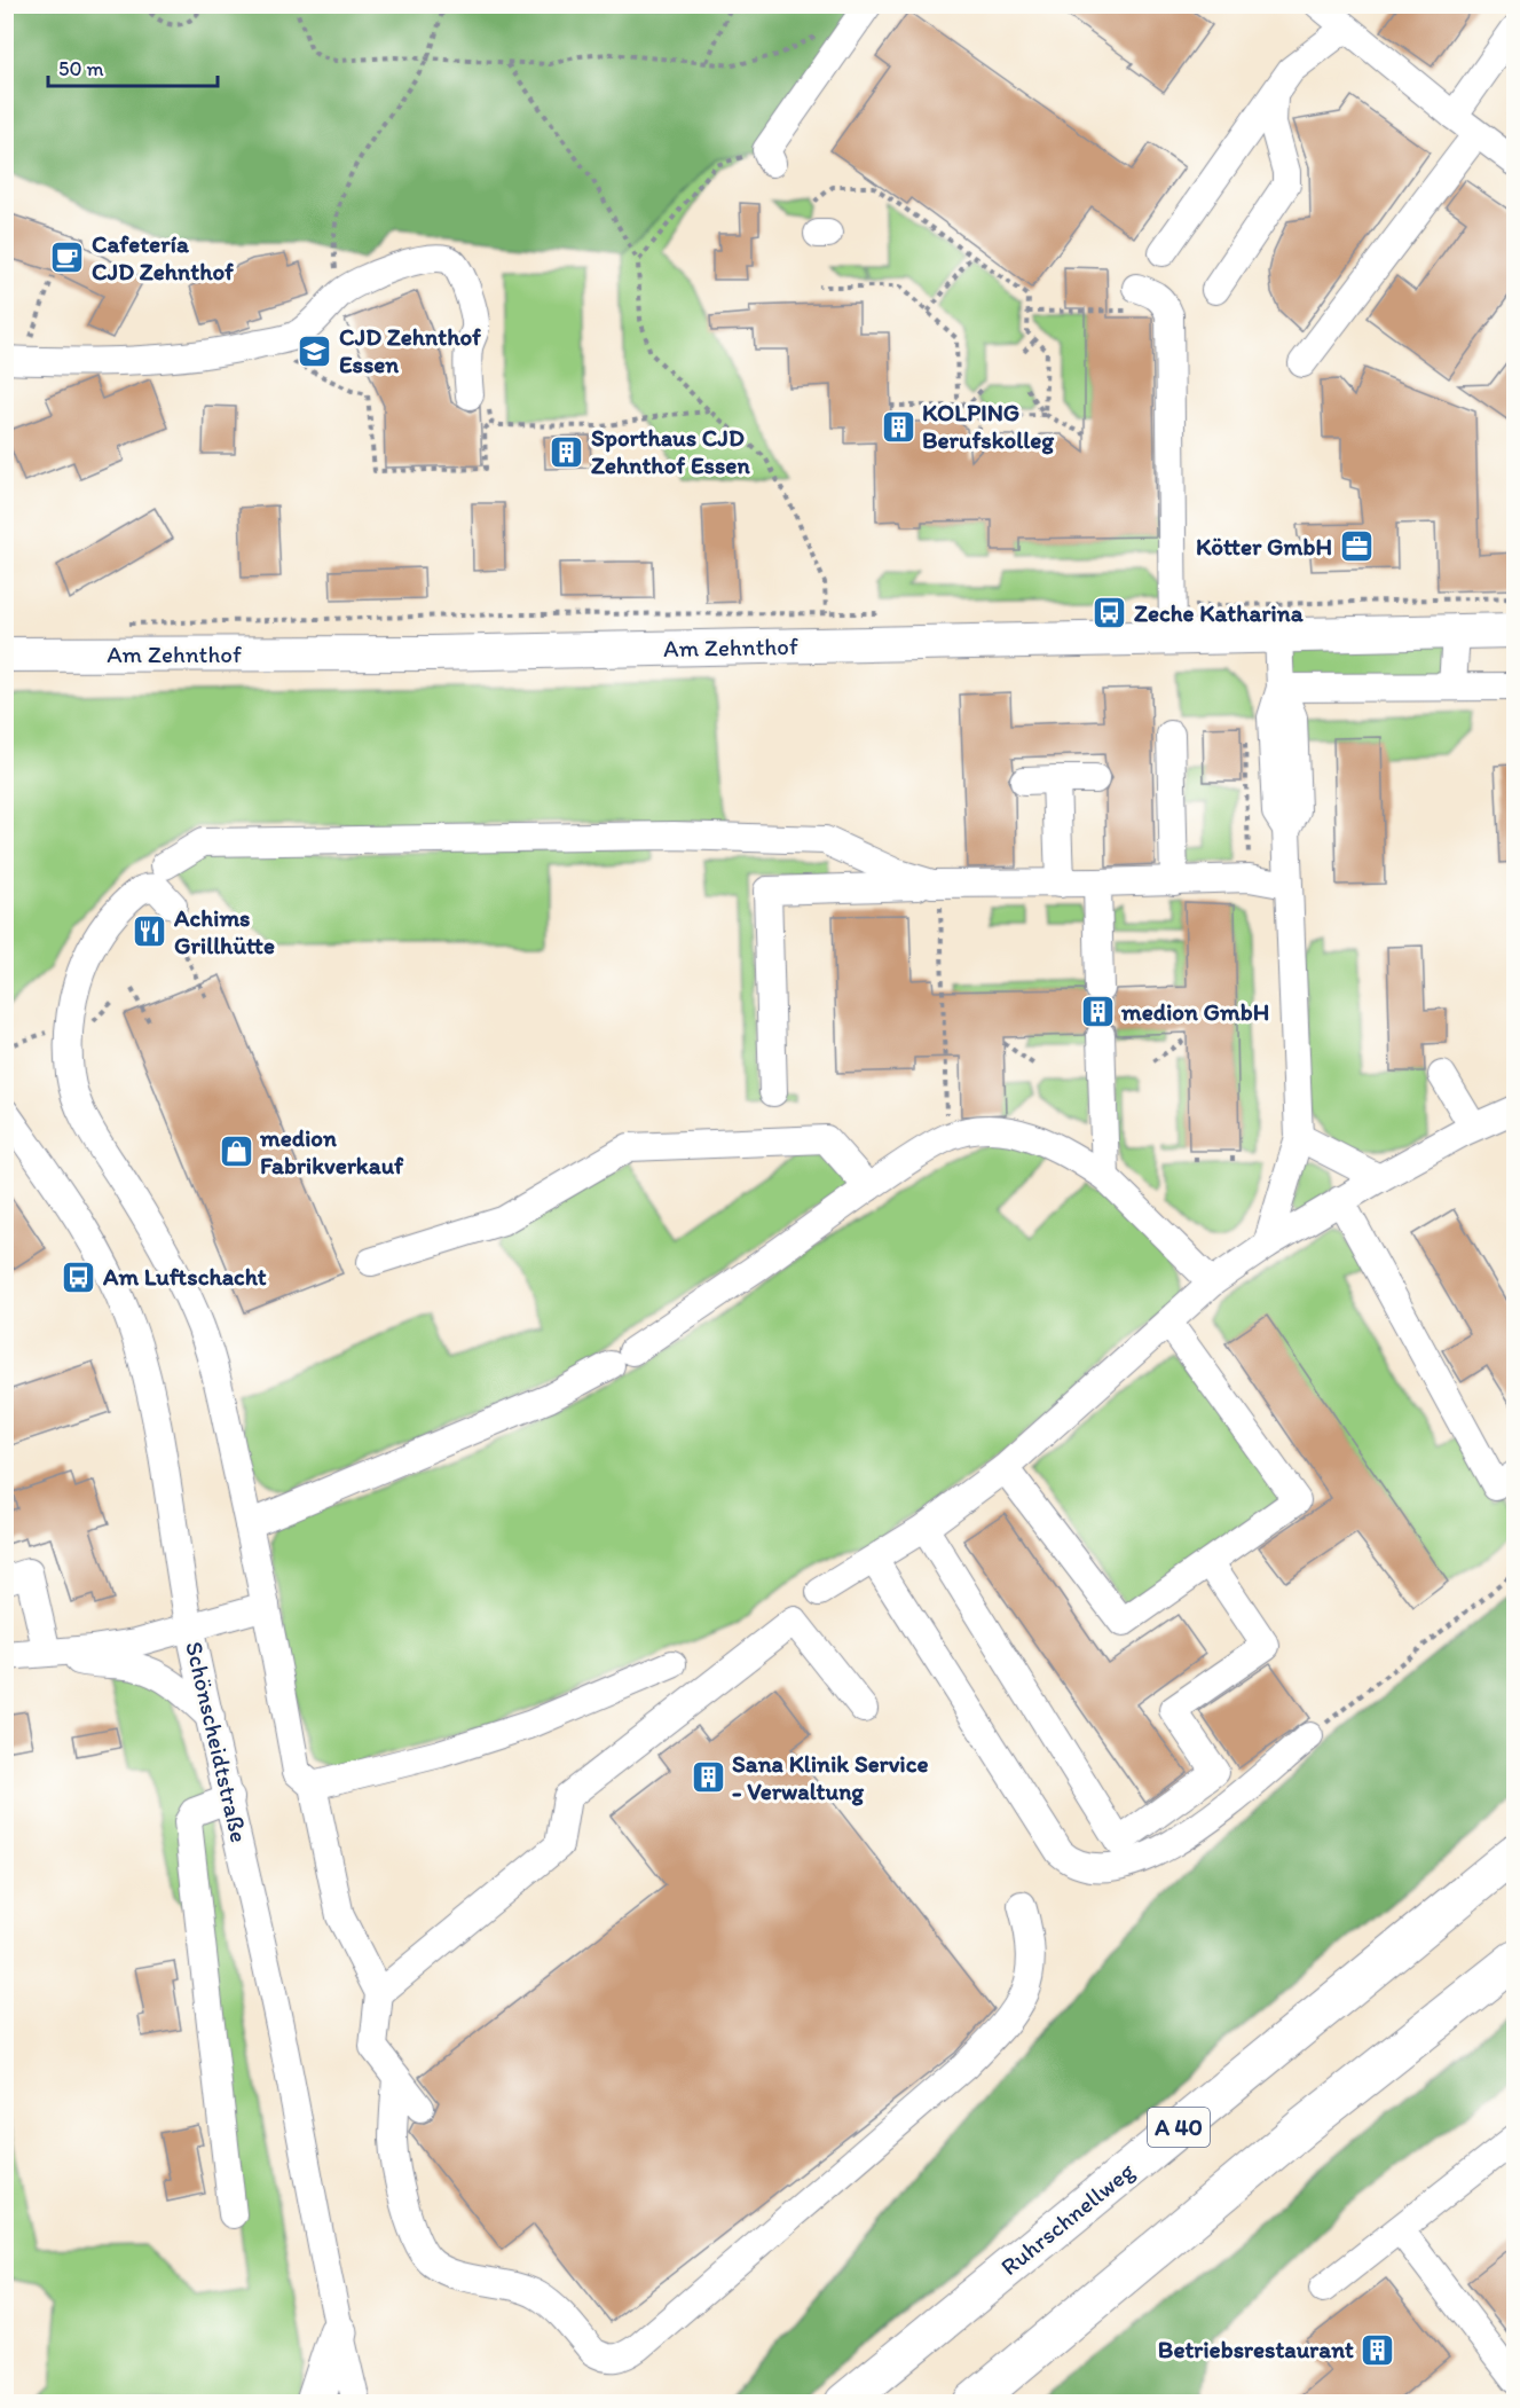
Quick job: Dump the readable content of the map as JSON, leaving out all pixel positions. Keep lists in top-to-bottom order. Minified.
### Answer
{"streets":{"highway":["A 40","Ruhrschnellweg"],"main road":["Am Zehnthof"],"street":["Schönscheidtstraße"]},"places":{"cafe":["Cafetería CJD Zehnthof"],"school or university":["CJD Zehnthof Essen"],"building":["KOLPING Berufskolleg","Sporthaus CJD Zehnthof Essen","medion GmbH","Sana Klinik Service - Verwaltung","Betriebsrestaurant"],"office":["Kötter GmbH"],"bus stop":["Zeche Katharina","Am Luftschacht"],"restaurant":["Achims Grillhütte"],"shop":["medion Fabrikverkauf"]},"scale_bar":"50 m"}
